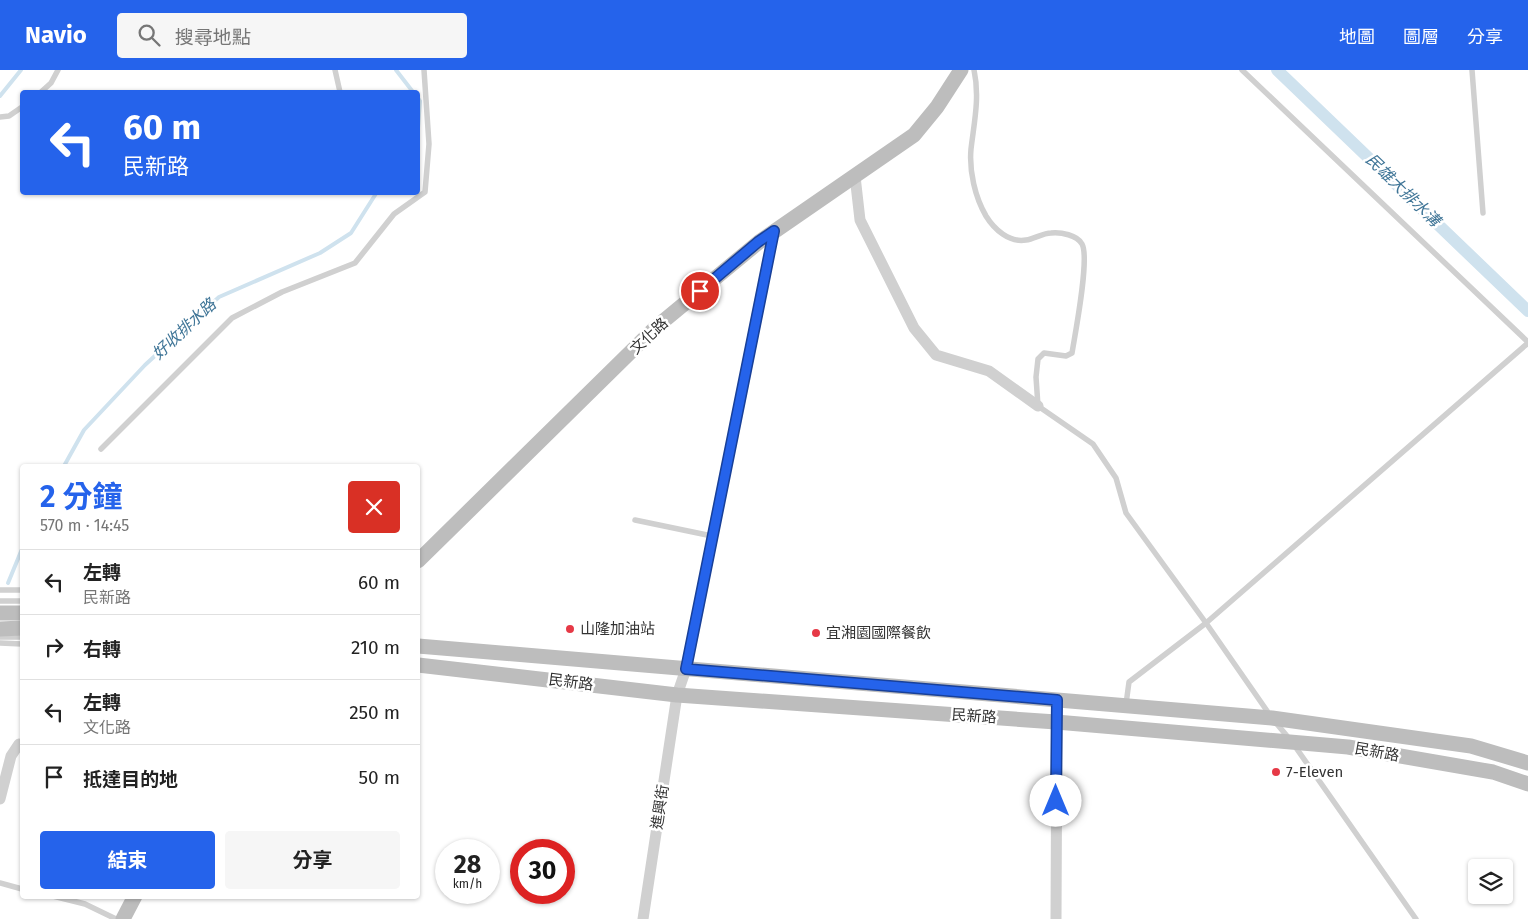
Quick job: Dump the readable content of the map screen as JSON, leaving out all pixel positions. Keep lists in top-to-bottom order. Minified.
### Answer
{"streets":{"main road":["文化路","民新路"],"street":["進興街"]},"crossings":[["文化路","進興街"],["民新路","進興街"]],"water":["民雄大排水溝","好收排水路"],"places":["山隆加油站","宜湘園國際餐飲","7-Eleven"],"page":{"header":"Navio","search":"搜尋地點","nav":["地圖","圖層","分享"],"turn":["60 m","民新路"],"heading":["2 分鐘","570 m · 14:45"],"list":[{"name":"左轉","note":"民新路","value":"60 m"},{"name":"右轉","value":"210 m"},{"name":"左轉","note":"文化路","value":"250 m"},{"name":"抵達目的地","value":"50 m"}],"buttons":["結束","分享"],"speed":"28 km/h","limit":"30"}}
